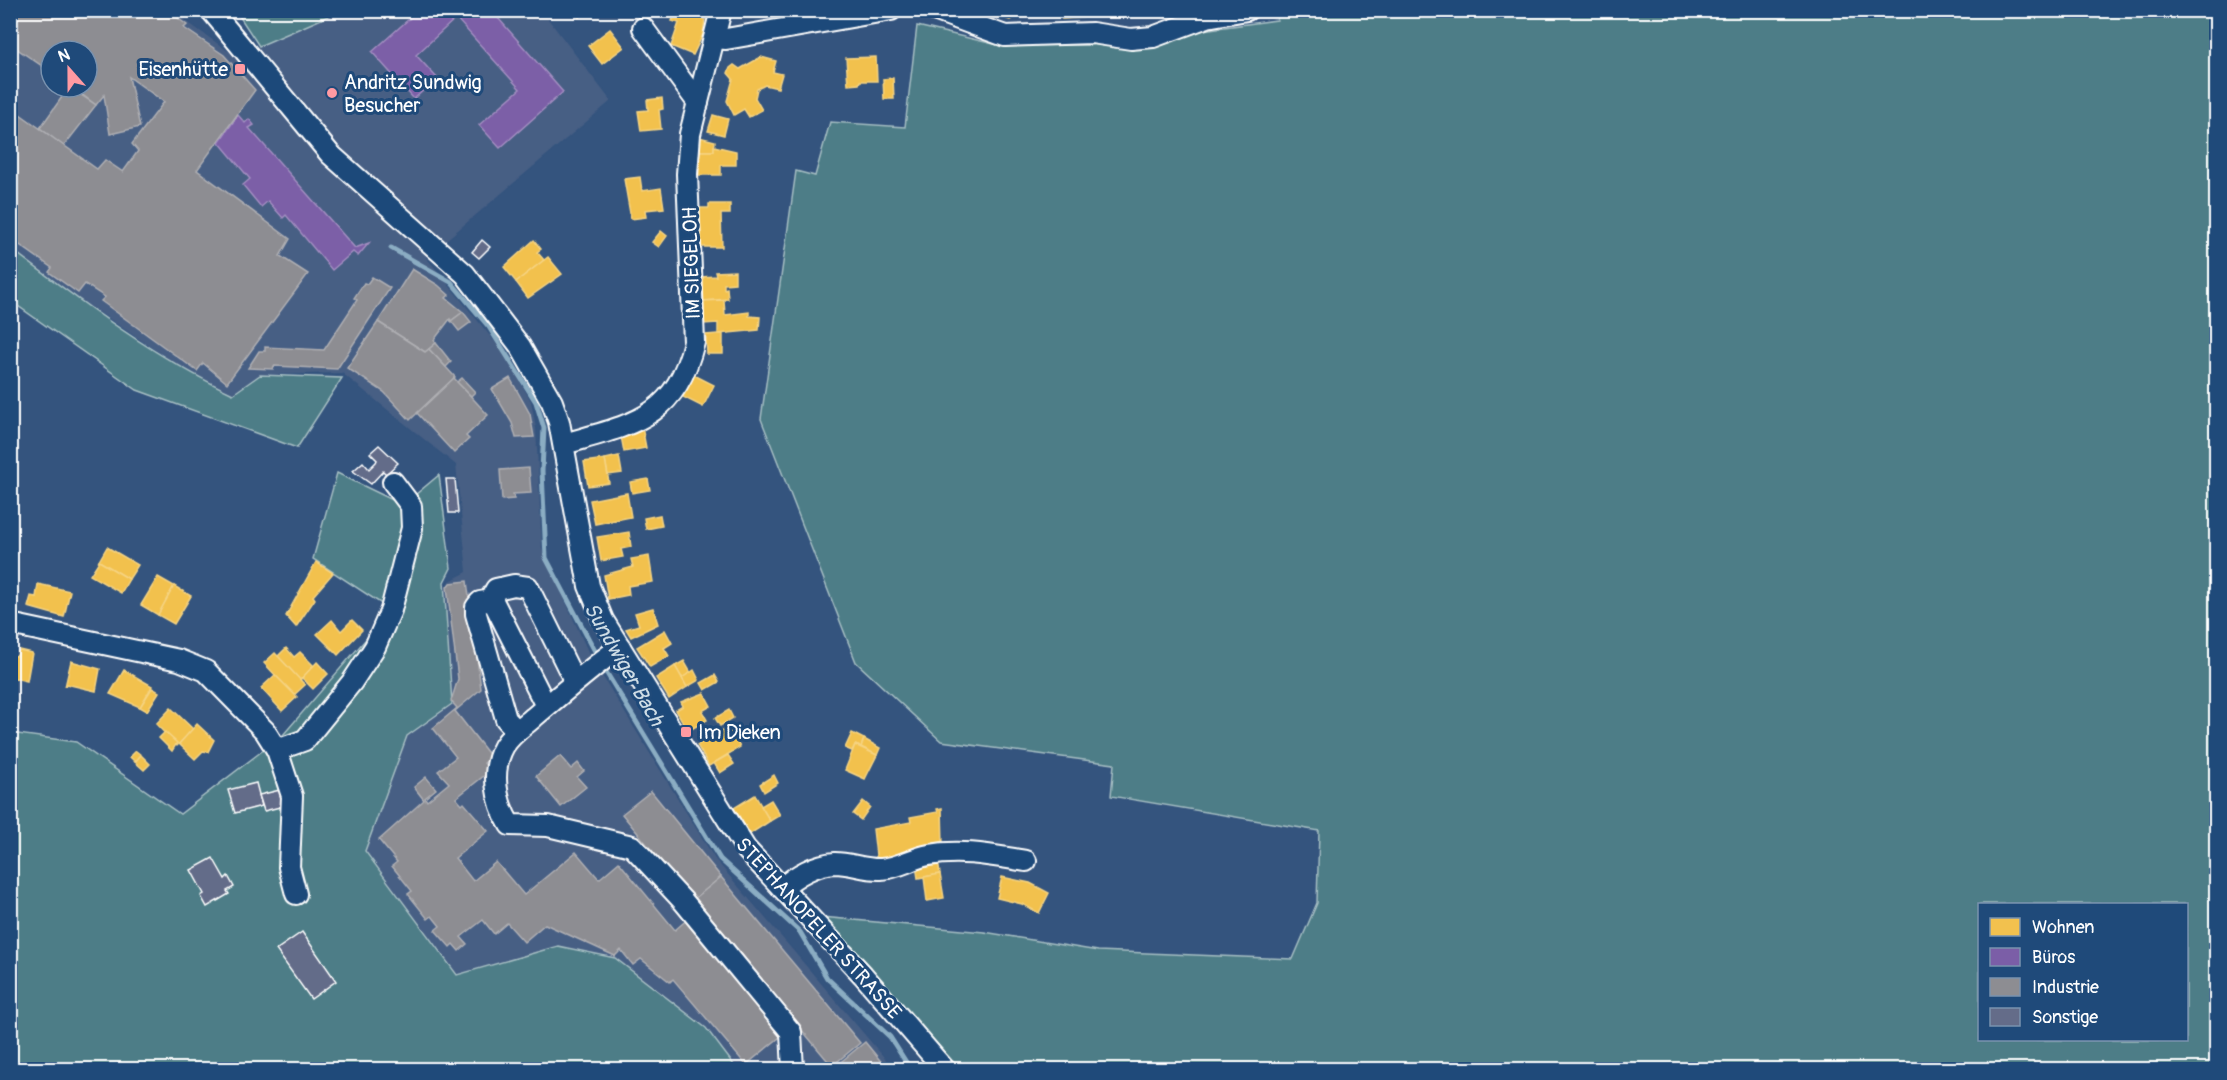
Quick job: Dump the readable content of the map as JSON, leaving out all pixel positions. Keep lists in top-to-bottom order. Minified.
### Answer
{"streets":{"street":["IM SIEGELOH","STEPHANOPELER STRASSE"]},"crossings":[["IM SIEGELOH","STEPHANOPELER STRASSE"]],"water":["Sundwiger Bach"],"places":{"transit":["Eisenhütte","Im Dieken"],"other":["Andritz Sundwig Besucher"]},"legend":["Wohnen","Büros","Industrie","Sonstige"],"north":"top"}
